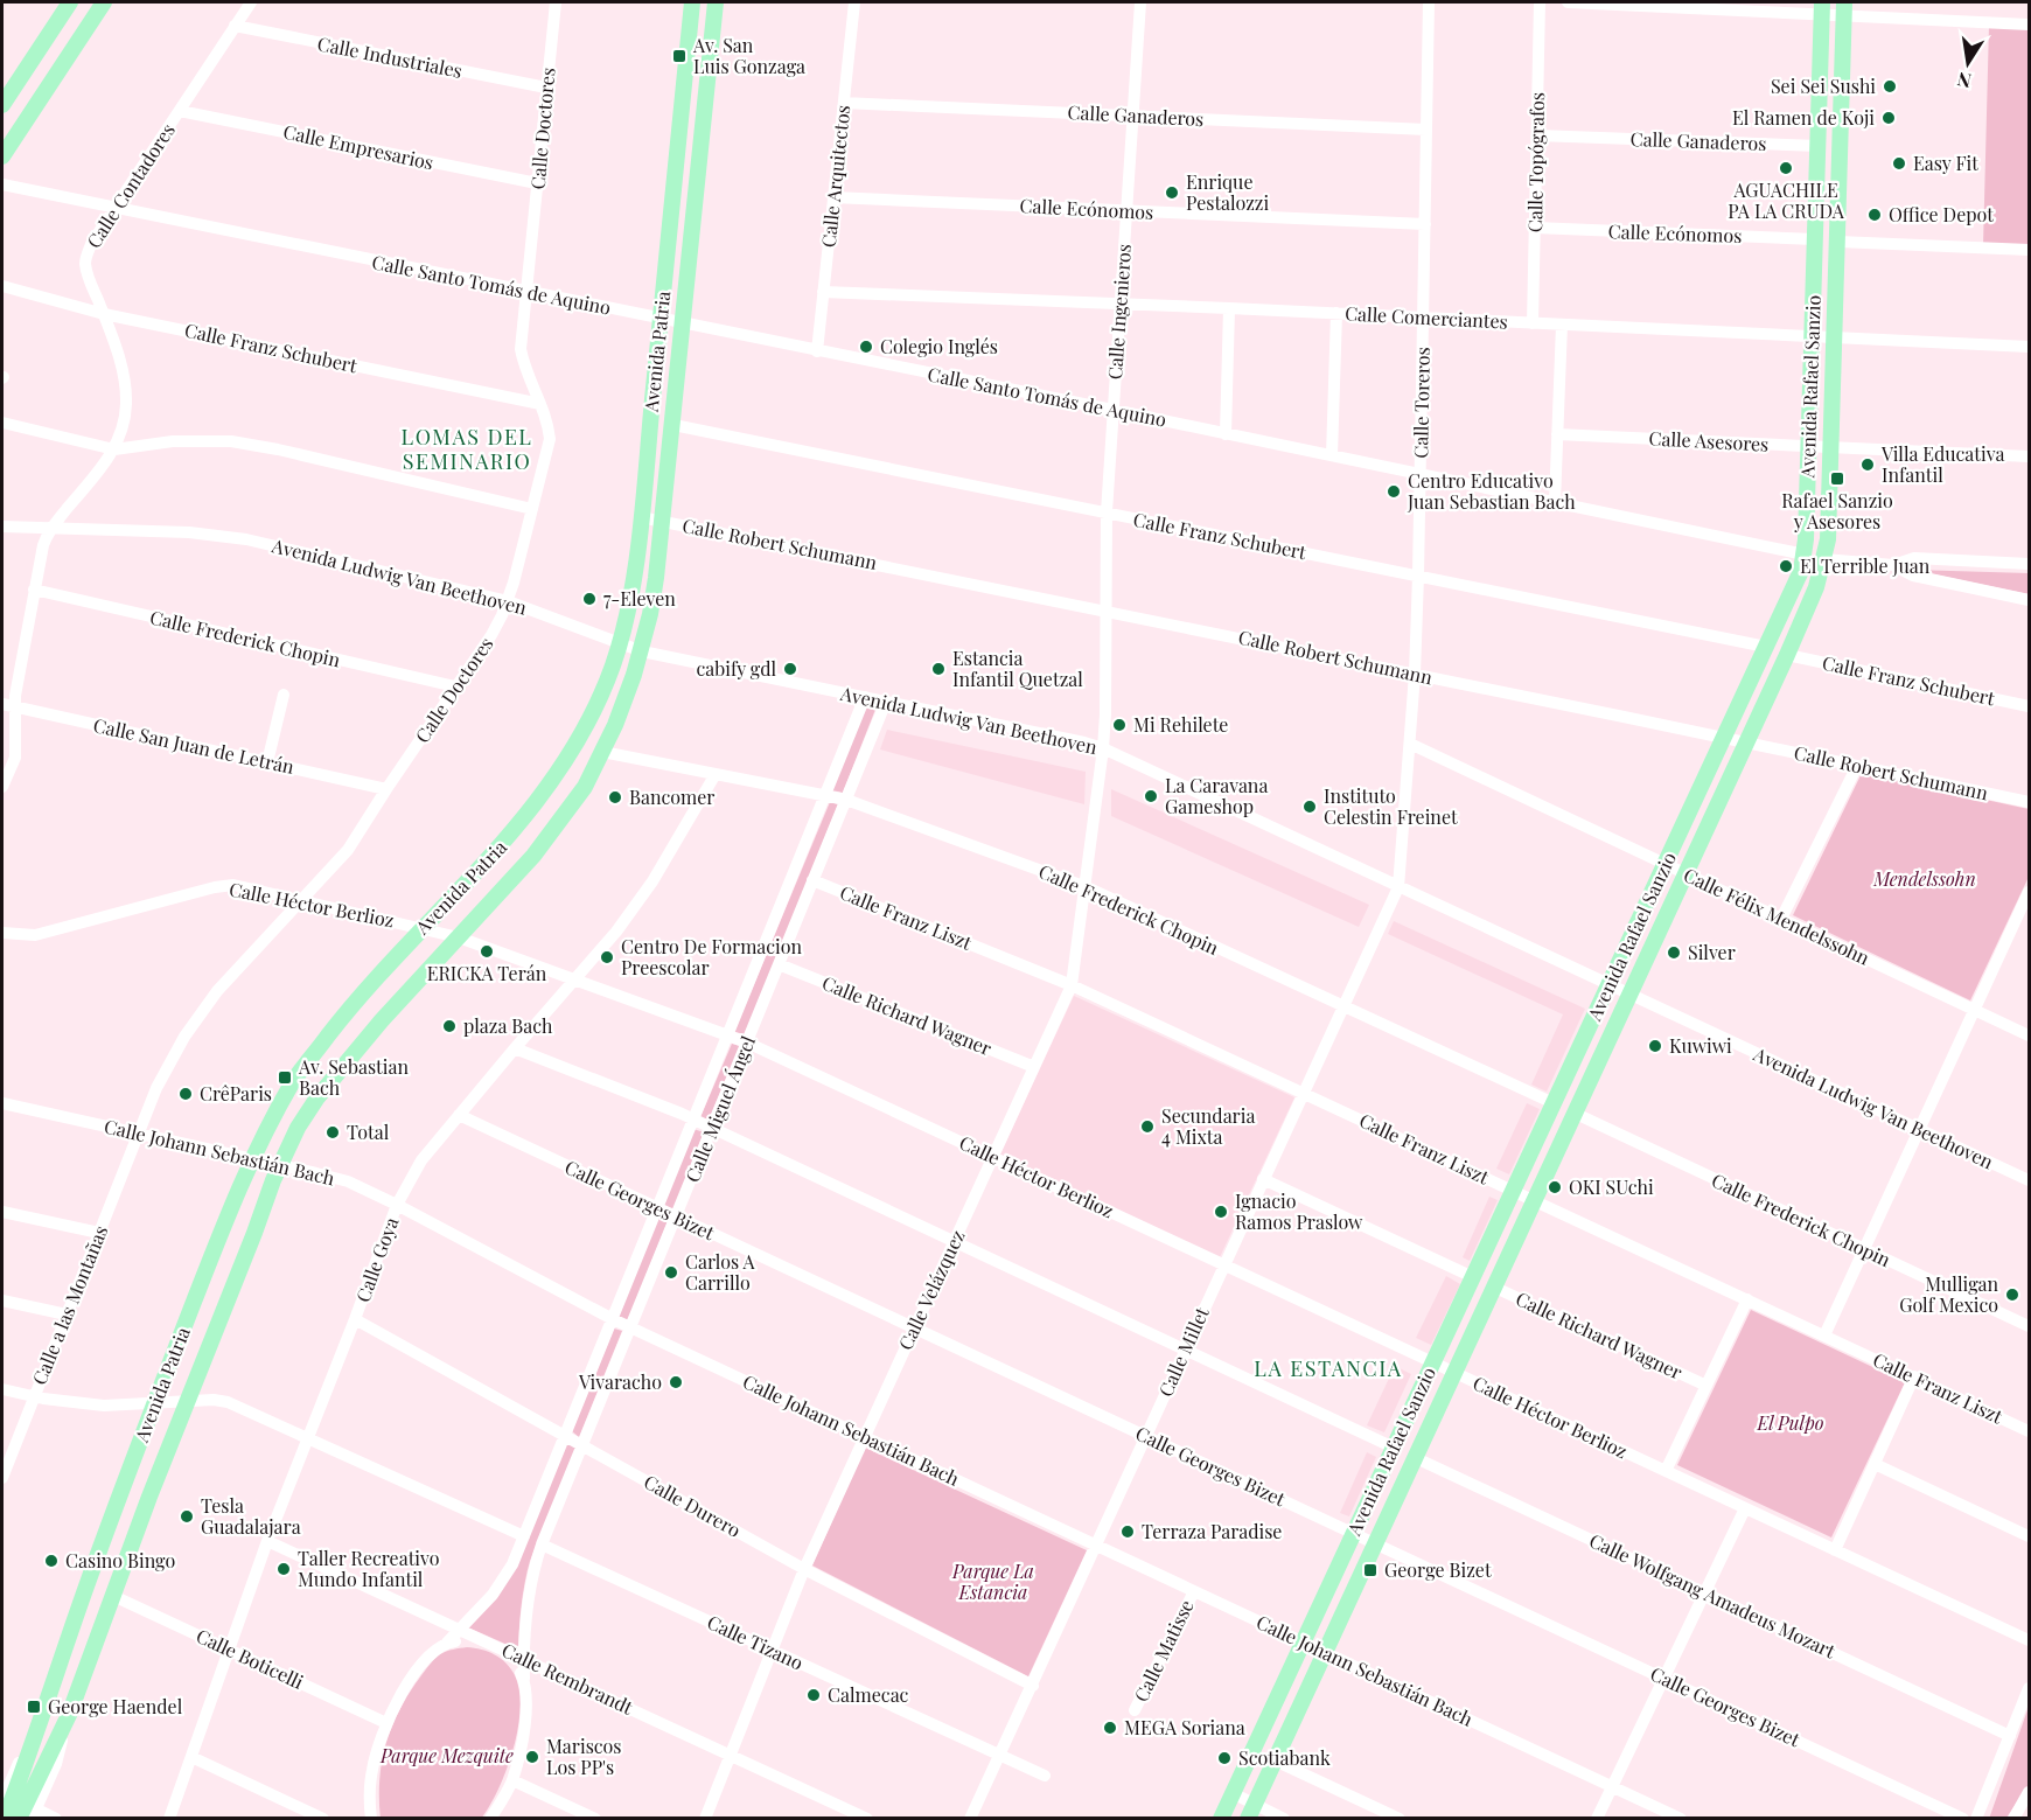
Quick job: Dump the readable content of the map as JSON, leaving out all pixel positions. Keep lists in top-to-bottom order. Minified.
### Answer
{"streets":{"main road":["Avenida Patria","Avenida Rafael Sanzio"],"street":["Calle Industriales","Calle Ganaderos","Calle Doctores","Calle Empresarios","Calle Topógrafos","Calle Arquitectos","Calle Contadores","Calle Ecónomos","Calle Santo Tomás de Aquino","Calle Ingenieros","Calle Comerciantes","Calle Franz Schubert","Calle Toreros","Calle Asesores","Calle Robert Schumann","Avenida Ludwig Van Beethoven","Calle Frederick Chopin","Calle San Juan de Letrán","Calle Héctor Berlioz","Calle Félix Mendelssohn","Calle Franz Liszt","Calle Richard Wagner","Calle Miguel Ángel","Calle Johann Sebastián Bach","Calle Georges Bizet","Calle Goya","Calle Velázquez","Calle a las Montañas","Calle Millet","Calle Durero","Calle Wolfgang Amadeus Mozart","Calle Tizano","Calle Matisse","Calle Boticelli","Calle Rembrandt"]},"crossings":[["Calle Industriales","Calle Doctores"],["Calle Industriales","Calle Contadores"],["Calle Ganaderos","Calle Topógrafos"],["Calle Ganaderos","Calle Arquitectos"],["Calle Ganaderos","Calle Ingenieros"],["Calle Ganaderos","Avenida Rafael Sanzio"],["Calle Ganaderos","Calle Toreros"],["Calle Doctores","Calle Empresarios"],["Calle Doctores","Calle Santo Tomás de Aquino"],["Calle Doctores","Calle Franz Schubert"],["Calle Doctores","Avenida Ludwig Van Beethoven"],["Calle Doctores","Calle Frederick Chopin"],["Calle Doctores","Calle San Juan de Letrán"],["Calle Doctores","Calle Héctor Berlioz"],["Calle Doctores","Calle Johann Sebastián Bach"],["Calle Doctores","Calle a las Montañas"],["Calle Empresarios","Calle Contadores"],["Calle Topógrafos","Calle Ecónomos"],["Calle Topógrafos","Calle Comerciantes"],["Calle Arquitectos","Calle Ecónomos"],["Calle Arquitectos","Calle Santo Tomás de Aquino"],["Calle Arquitectos","Calle Comerciantes"],["Calle Contadores","Calle Santo Tomás de Aquino"],["Calle Contadores","Calle Franz Schubert"],["Calle Contadores","Avenida Ludwig Van Beethoven"],["Calle Ecónomos","Calle Ingenieros"],["Calle Ecónomos","Avenida Rafael Sanzio"],["Calle Ecónomos","Calle Toreros"],["Calle Santo Tomás de Aquino","Calle Ingenieros"],["Calle Santo Tomás de Aquino","Avenida Patria"],["Calle Santo Tomás de Aquino","Avenida Rafael Sanzio"],["Calle Santo Tomás de Aquino","Calle Toreros"],["Calle Ingenieros","Calle Comerciantes"],["Calle Ingenieros","Calle Franz Schubert"],["Calle Ingenieros","Calle Robert Schumann"],["Calle Ingenieros","Avenida Ludwig Van Beethoven"],["Calle Ingenieros","Calle Velázquez"],["Calle Comerciantes","Avenida Rafael Sanzio"],["Calle Comerciantes","Calle Toreros"],["Calle Franz Schubert","Avenida Patria"],["Calle Franz Schubert","Avenida Rafael Sanzio"],["Calle Franz Schubert","Calle Toreros"],["Avenida Patria","Calle Robert Schumann"],["Avenida Patria","Avenida Ludwig Van Beethoven"],["Avenida Patria","Calle Frederick Chopin"],["Avenida Patria","Calle Héctor Berlioz"],["Avenida Patria","Calle Johann Sebastián Bach"],["Avenida Patria","Calle Boticelli"],["Avenida Rafael Sanzio","Calle Asesores"],["Avenida Rafael Sanzio","Calle Robert Schumann"],["Avenida Rafael Sanzio","Avenida Ludwig Van Beethoven"],["Avenida Rafael Sanzio","Calle Frederick Chopin"],["Avenida Rafael Sanzio","Calle Héctor Berlioz"],["Avenida Rafael Sanzio","Calle Félix Mendelssohn"],["Avenida Rafael Sanzio","Calle Franz Liszt"],["Avenida Rafael Sanzio","Calle Richard Wagner"],["Avenida Rafael Sanzio","Calle Johann Sebastián Bach"],["Avenida Rafael Sanzio","Calle Georges Bizet"],["Avenida Rafael Sanzio","Calle Wolfgang Amadeus Mozart"],["Calle Toreros","Calle Robert Schumann"],["Calle Toreros","Avenida Ludwig Van Beethoven"],["Calle Toreros","Calle Félix Mendelssohn"],["Calle Toreros","Calle Millet"],["Avenida Ludwig Van Beethoven","Calle Miguel Ángel"],["Avenida Ludwig Van Beethoven","Calle Velázquez"],["Avenida Ludwig Van Beethoven","Calle Millet"],["Calle Frederick Chopin","Calle Miguel Ángel"],["Calle Frederick Chopin","Calle Goya"],["Calle Frederick Chopin","Calle Velázquez"],["Calle Frederick Chopin","Calle Millet"],["Calle Héctor Berlioz","Calle Miguel Ángel"],["Calle Héctor Berlioz","Calle Goya"],["Calle Héctor Berlioz","Calle Velázquez"],["Calle Héctor Berlioz","Calle Millet"],["Calle Franz Liszt","Calle Miguel Ángel"],["Calle Franz Liszt","Calle Velázquez"],["Calle Franz Liszt","Calle Millet"],["Calle Richard Wagner","Calle Miguel Ángel"],["Calle Richard Wagner","Calle Velázquez"],["Calle Miguel Ángel","Calle Johann Sebastián Bach"],["Calle Miguel Ángel","Calle Georges Bizet"],["Calle Miguel Ángel","Calle Durero"],["Calle Miguel Ángel","Calle Tizano"],["Calle Miguel Ángel","Calle Boticelli"],["Calle Miguel Ángel","Calle Rembrandt"],["Calle Johann Sebastián Bach","Calle Goya"],["Calle Johann Sebastián Bach","Calle Velázquez"],["Calle Johann Sebastián Bach","Calle a las Montañas"],["Calle Johann Sebastián Bach","Calle Millet"],["Calle Johann Sebastián Bach","Calle Matisse"],["Calle Georges Bizet","Calle Goya"],["Calle Georges Bizet","Calle Velázquez"],["Calle Georges Bizet","Calle Millet"],["Calle Goya","Calle Durero"],["Calle Goya","Calle Boticelli"],["Calle Goya","Calle Rembrandt"],["Calle Velázquez","Calle Durero"],["Calle Velázquez","Calle Tizano"],["Calle Velázquez","Calle Rembrandt"],["Calle Millet","Calle Durero"],["Calle Millet","Calle Tizano"]],"districts":["LOMAS DEL SEMINARIO","LA ESTANCIA"],"parks":["Mendelssohn","El Pulpo","Parque La Estancia","Parque Mezquite"],"places":{"transit":["Av. San Luis Gonzaga","Rafael Sanzio y Asesores","Av. Sebastian Bach","George Bizet","George Haendel"],"other":["Sei Sei Sushi","El Ramen de Koji","Easy Fit","AGUACHILE PA LA CRUDA","Enrique Pestalozzi","Office Depot","Colegio Inglés","Villa Educativa Infantil","Centro Educativo Juan Sebastian Bach","El Terrible Juan","7-Eleven","cabify gdl","Estancia Infantil Quetzal","Mi Rehilete","La Caravana Gameshop","Bancomer","Instituto Celestin Freinet","ERICKA Terán","Silver","Centro De Formacion Preescolar","plaza Bach","Kuwiwi","CrêParis","Secundaria 4 Mixta","Total","OKI SUchi","Ignacio Ramos Praslow","Carlos A Carrillo","Mulligan Golf Mexico","Vivaracho","Tesla Guadalajara","Terraza Paradise","Casino Bingo","Taller Recreativo Mundo Infantil","Calmecac","MEGA Soriana","Mariscos Los PP's","Scotiabank"]},"north":"bottom"}
